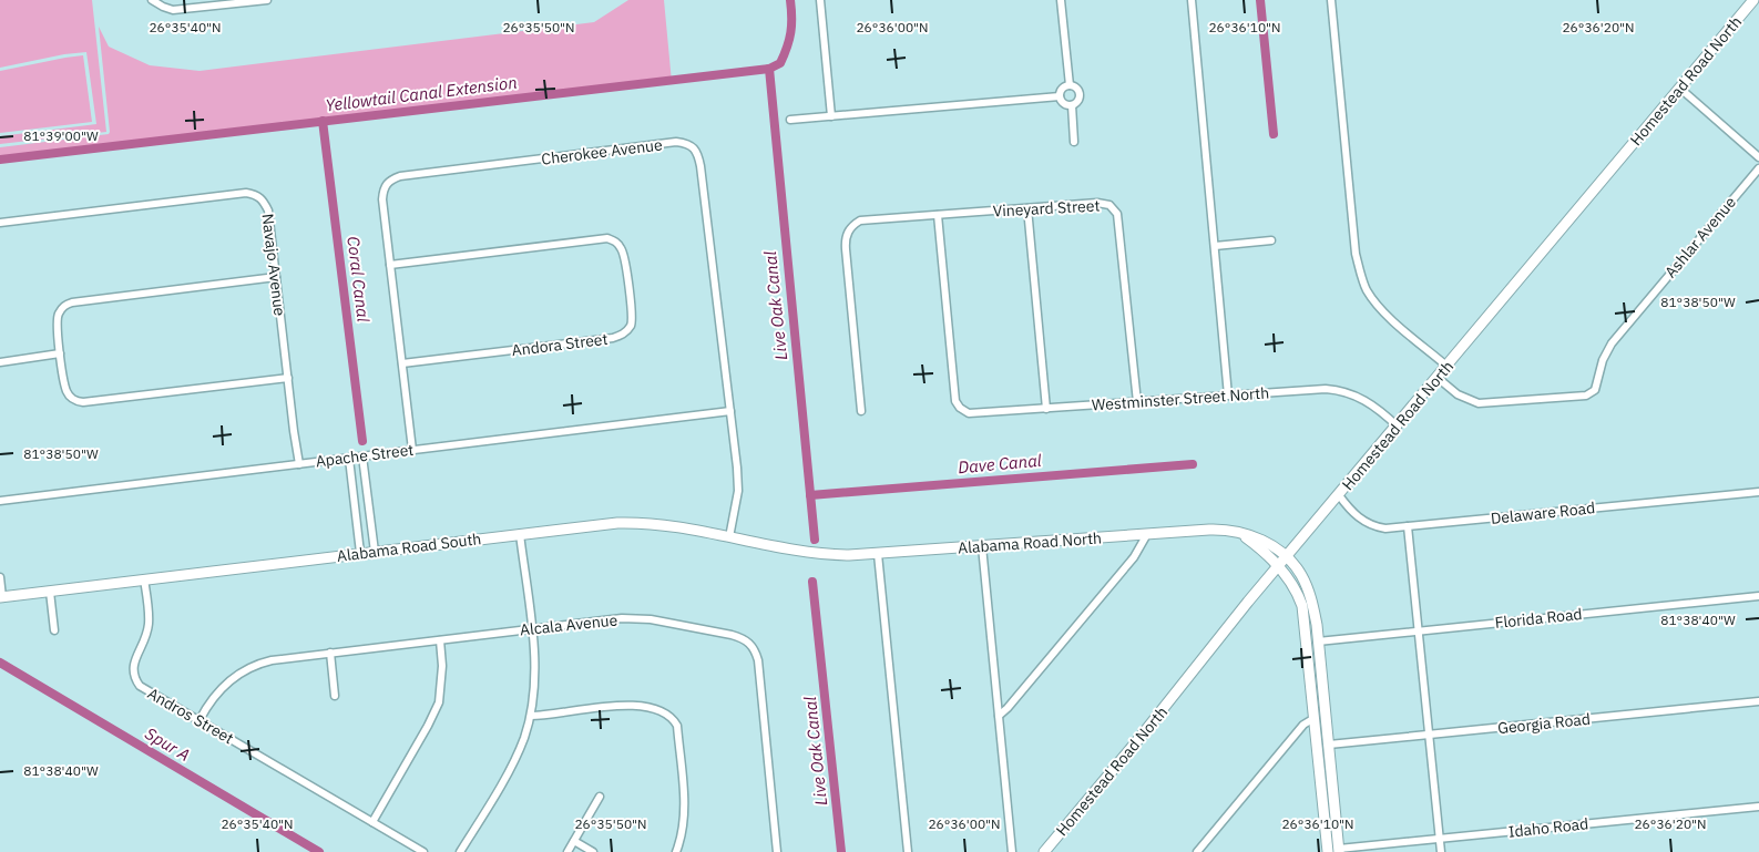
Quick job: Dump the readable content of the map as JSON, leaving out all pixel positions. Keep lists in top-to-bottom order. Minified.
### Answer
{"streets":{"main road":["Homestead Road North","Alabama Road North","Alabama Road South"],"street":["Cherokee Avenue","Vineyard Street","Ashlar Avenue","Navajo Avenue","Andora Street","Westminster Street North","Apache Street","Delaware Road","Florida Road","Alcala Avenue","Andros Street","Georgia Road","Idaho Road"]},"crossings":[["Homestead Road North","Ashlar Avenue"],["Homestead Road North","Westminster Street North"],["Homestead Road North","Delaware Road"],["Homestead Road North","Alabama Road North"],["Cherokee Avenue","Andora Street"],["Cherokee Avenue","Apache Street"],["Cherokee Avenue","Alabama Road South"],["Vineyard Street","Westminster Street North"],["Navajo Avenue","Apache Street"],["Alabama Road North","Alabama Road South"],["Alabama Road North","Florida Road"],["Alabama Road North","Georgia Road"],["Alabama Road North","Idaho Road"],["Alabama Road South","Andros Street"],["Alcala Avenue","Andros Street"]],"water":["Yellowtail Canal Extension","Coral Canal","Live Oak Canal","Dave Canal","Spur A"],"coordinates":["26°35'40\"N","26°35'50\"N","26°36'00\"N","26°36'10\"N","26°36'20\"N","81°39'00\"W","81°38'50\"W","81°38'40\"W"]}
